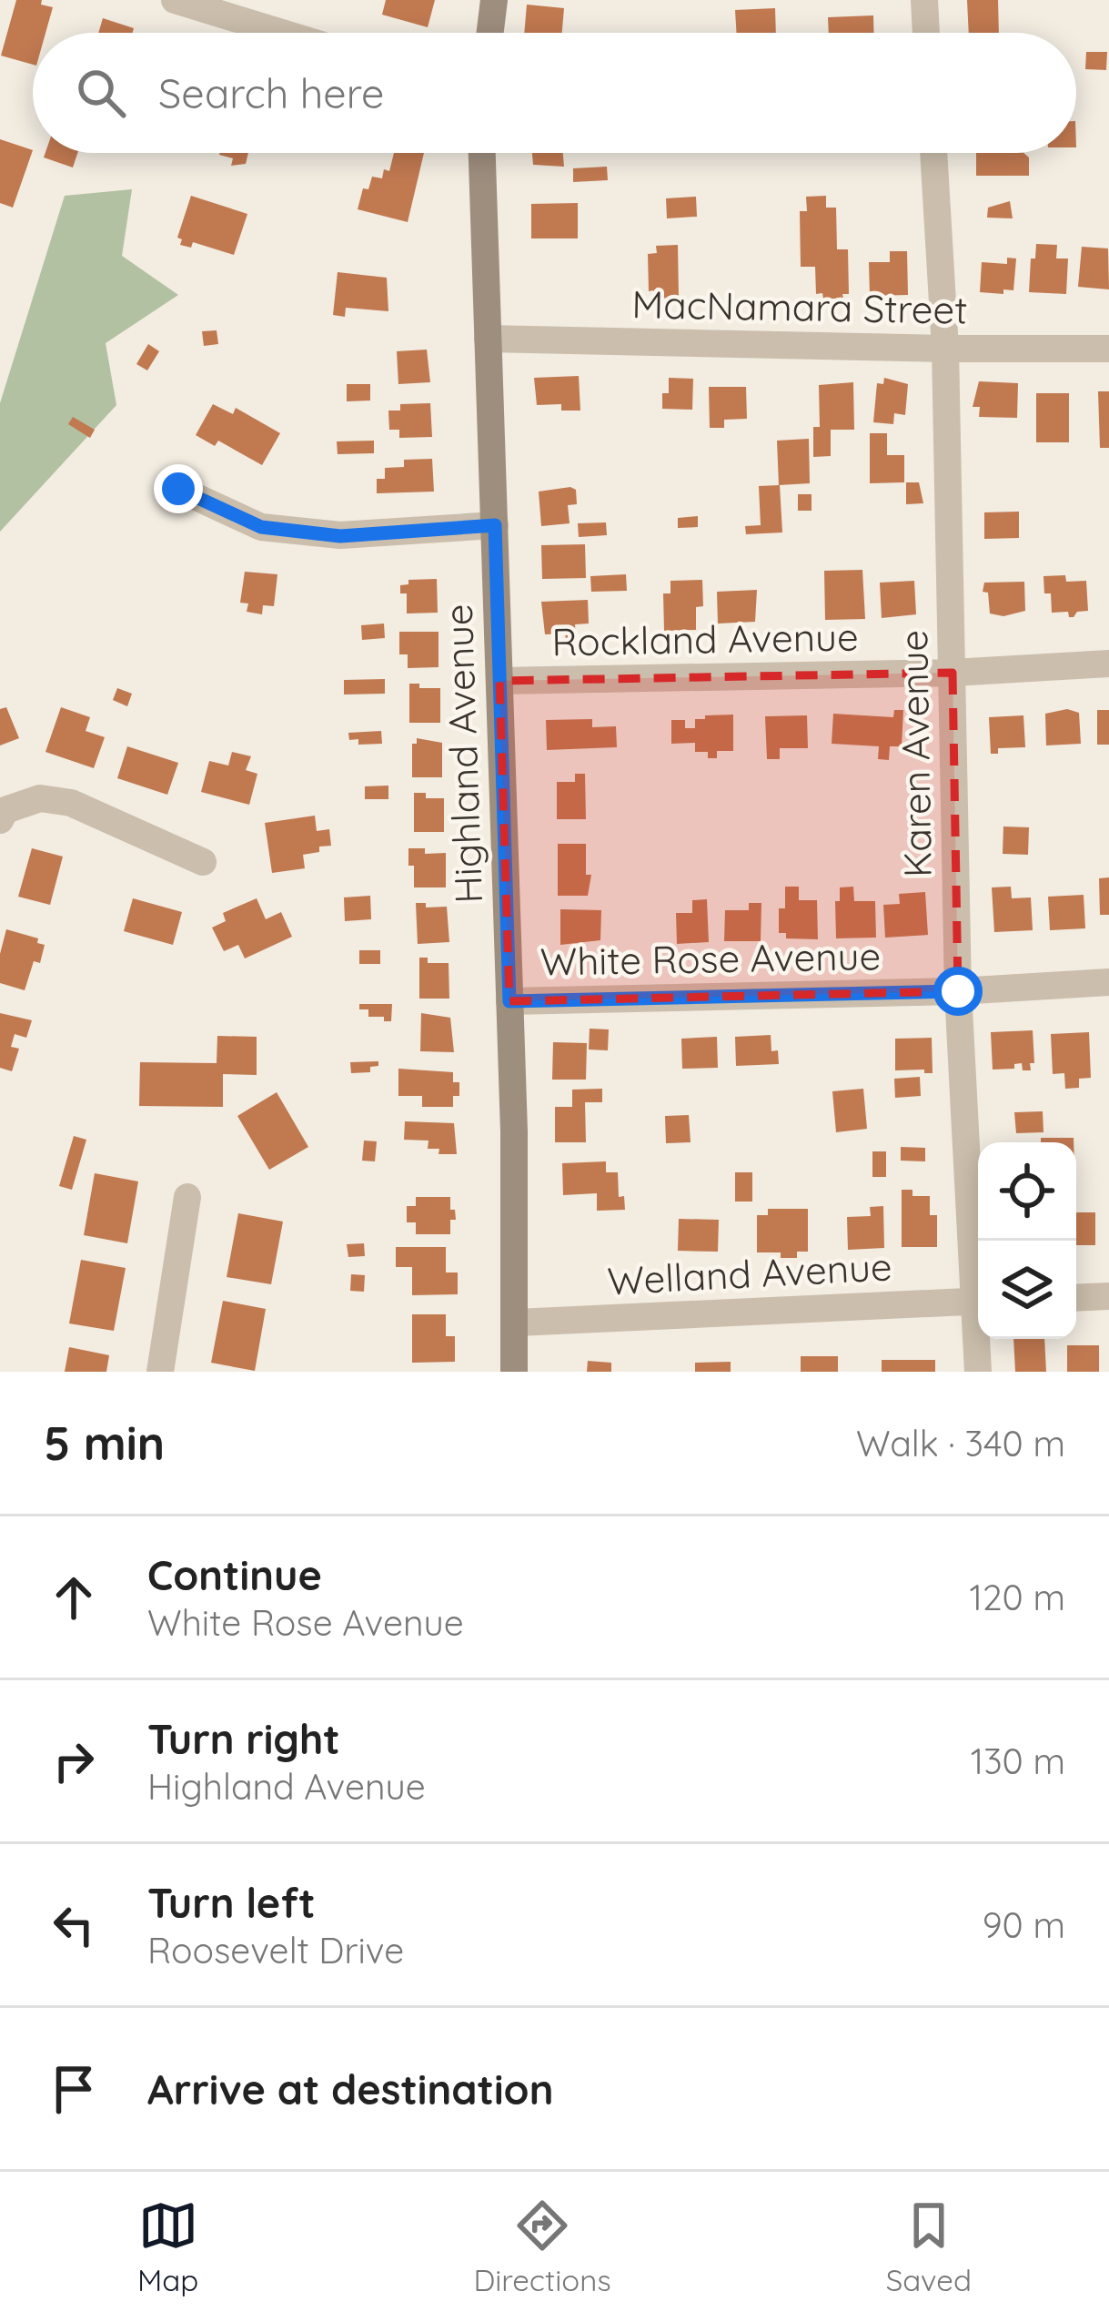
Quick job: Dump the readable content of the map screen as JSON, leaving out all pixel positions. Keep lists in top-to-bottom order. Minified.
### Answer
{"streets":{"main road":["Highland Avenue"],"street":["MacNamara Street","Rockland Avenue","Karen Avenue","White Rose Avenue","Welland Avenue"]},"crossings":[["MacNamara Street","Highland Avenue"],["MacNamara Street","Karen Avenue"],["Rockland Avenue","Highland Avenue"],["Rockland Avenue","Karen Avenue"],["Highland Avenue","White Rose Avenue"],["Highland Avenue","Welland Avenue"],["Karen Avenue","White Rose Avenue"]],"page":{"search":"Search here","heading":["5 min","Walk · 340 m"],"list":[["Continue","White Rose Avenue","120 m"],["Turn right","Highland Avenue","130 m"],["Turn left","Roosevelt Drive","90 m"],"Arrive at destination"],"nav":["Map","Directions","Saved"]}}
